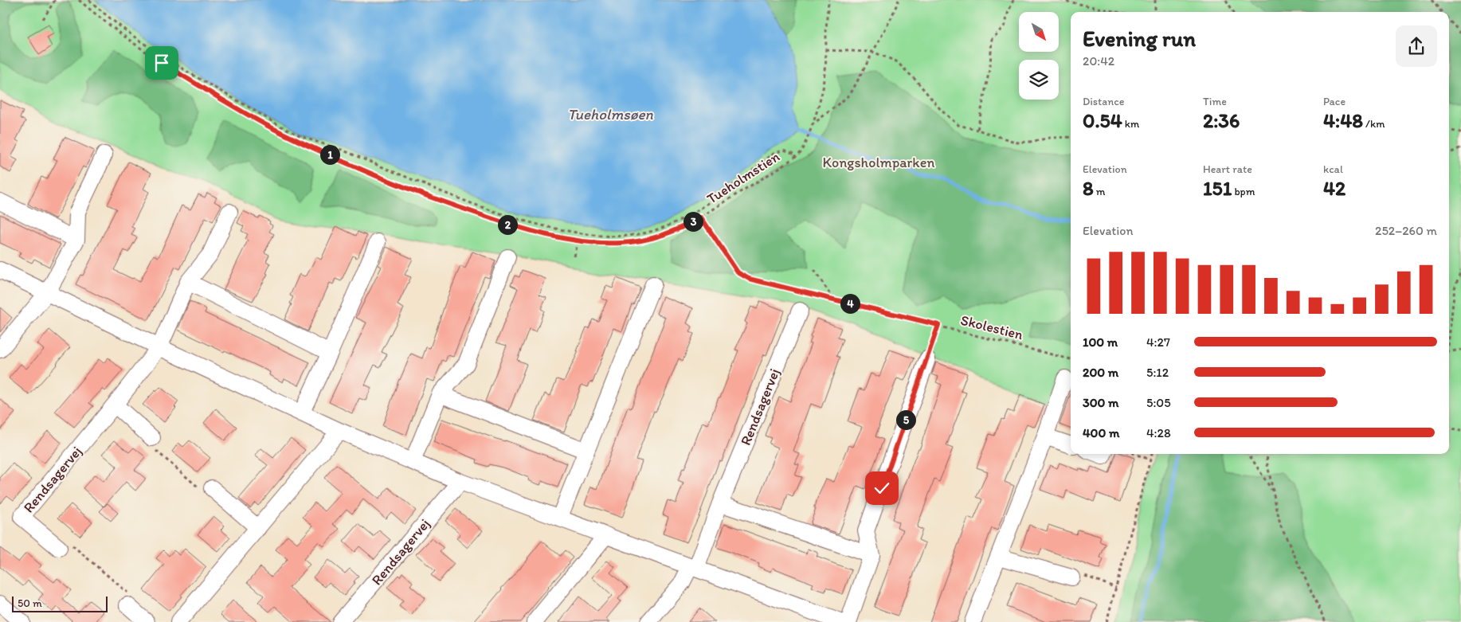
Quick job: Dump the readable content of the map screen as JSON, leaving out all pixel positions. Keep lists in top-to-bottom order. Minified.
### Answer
{"streets":{"street":["Rendsagervej"],"path":["Tueholmstien","Skolestien"]},"crossings":[["Tueholmstien","Skolestien"]],"water":["Tueholmsøen"],"parks":["Kongsholmparken"],"scale_bar":"50 m","north":"bottom right","page":{"heading":["Evening run","20:42"],"stats":[["Distance","0.54 km"],["Time","2:36"],["Pace","4:48 /km"],["Elevation","8 m"],["Heart rate","151 bpm"],["kcal","42"]],"pins":["1","3","2","4","5"],"chart":["Elevation","252–260 m"],"list":[{"name":"100 m","note":"4:27"},{"name":"200 m","note":"5:12"},{"name":"300 m","note":"5:05"},{"name":"400 m","note":"4:28"}],"scale":"50 m"}}
